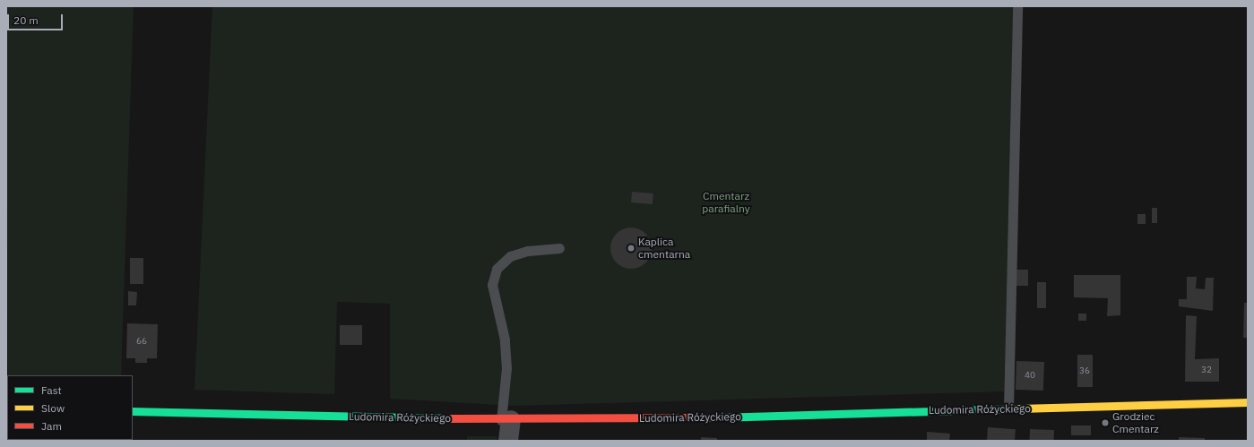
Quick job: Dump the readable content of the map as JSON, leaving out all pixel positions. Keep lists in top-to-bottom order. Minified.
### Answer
{"streets":{"street":["Ludomira Różyckiego"]},"parks":["Cmentarz parafialny"],"places":["Kaplica cmentarna","Grodziec Cmentarz"],"house_numbers":["66","32","36","40"],"legend":["Fast","Slow","Jam"],"scale_bar":"20 m"}
